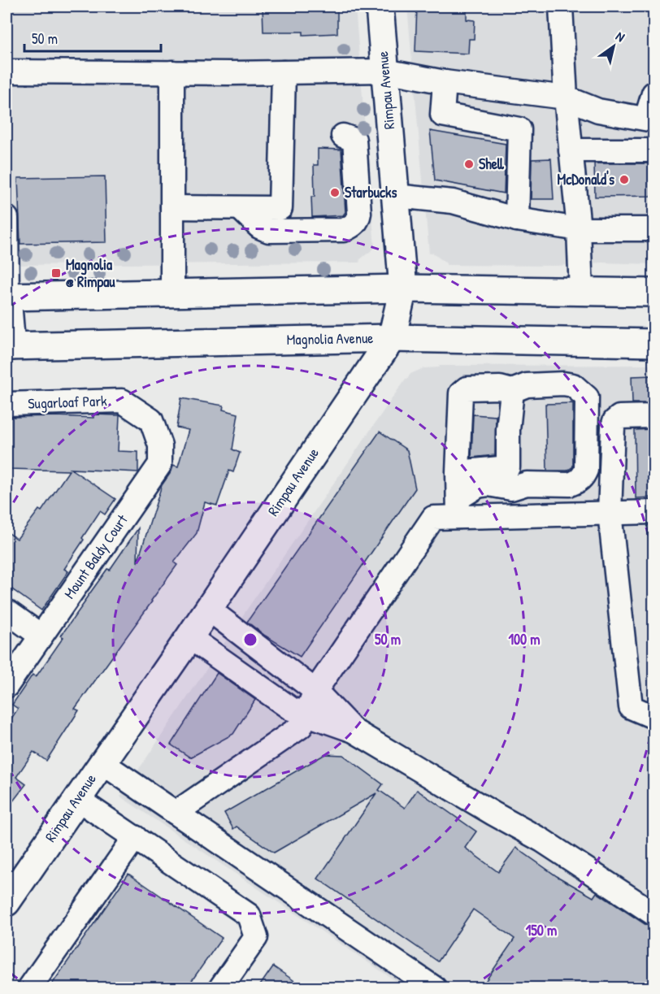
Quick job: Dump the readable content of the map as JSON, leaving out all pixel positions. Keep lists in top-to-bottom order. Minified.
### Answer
{"streets":{"main road":["Rimpau Avenue","Magnolia Avenue"],"street":["Sugarloaf Park","Mount Baldy Court"]},"crossings":[["Rimpau Avenue","Magnolia Avenue"],["Sugarloaf Park","Mount Baldy Court"]],"places":{"other":["Shell","McDonald's","Starbucks"],"transit":["Magnolia @ Rimpau"]},"scale_bar":"50 m","north":"top right","rings":["50 m","100 m","150 m"]}
